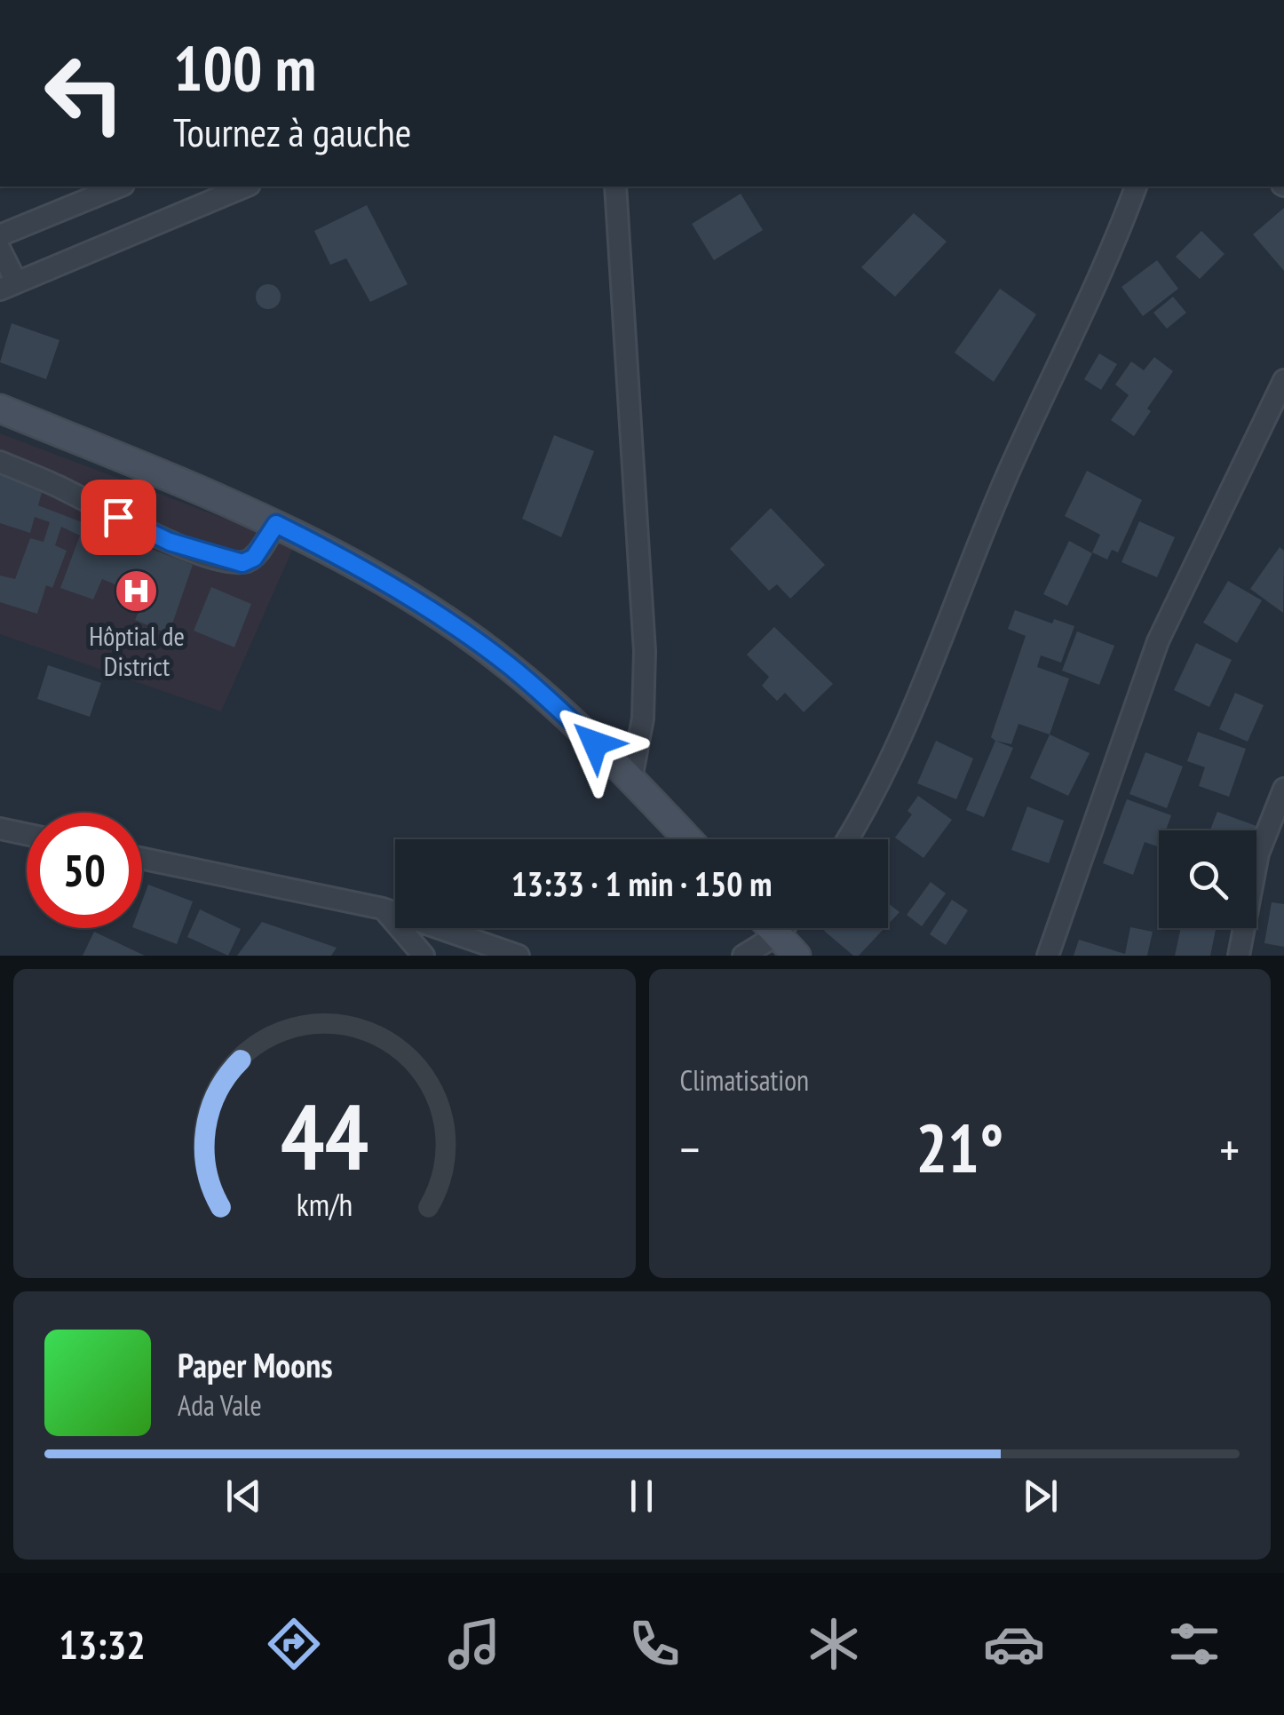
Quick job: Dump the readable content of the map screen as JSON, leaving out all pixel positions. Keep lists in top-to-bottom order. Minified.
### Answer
{"places":{"hospital":["Hôptial de District"]},"page":{"turn":["100 m","Tournez à gauche"],"limit":"50","trip":"13:33 · 1 min · 150 m","tile":"Climatisation","heat":["−","21°","+"],"song":["Paper Moons","Ada Vale"],"tabs":"13:32","gauge":["44","km/h"]}}
